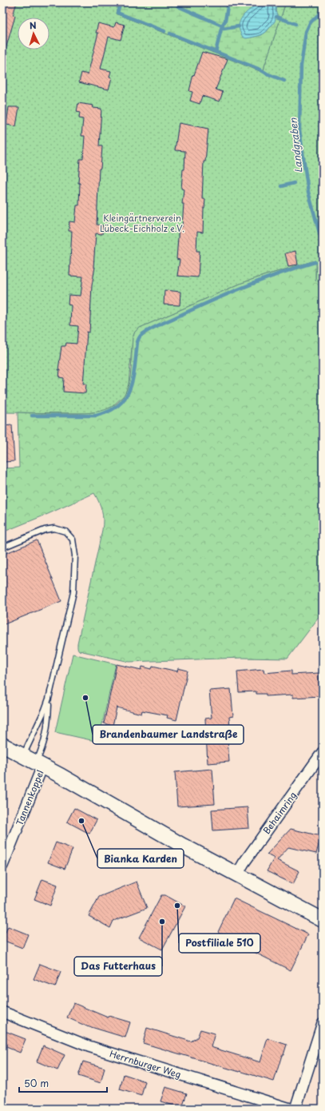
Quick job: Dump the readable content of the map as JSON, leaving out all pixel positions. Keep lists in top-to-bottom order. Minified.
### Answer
{"streets":{"street":["Tannenkoppel","Behaimring","Herrnburger Weg"]},"water":["Landgraben"],"parks":["Kleingärtnerverein Lübeck-Eichholz e.V."],"places":["Brandenbaumer Landstraße","Bianka Karden","Postfiliale 510","Das Futterhaus"],"scale_bar":"50 m","north":"top"}
